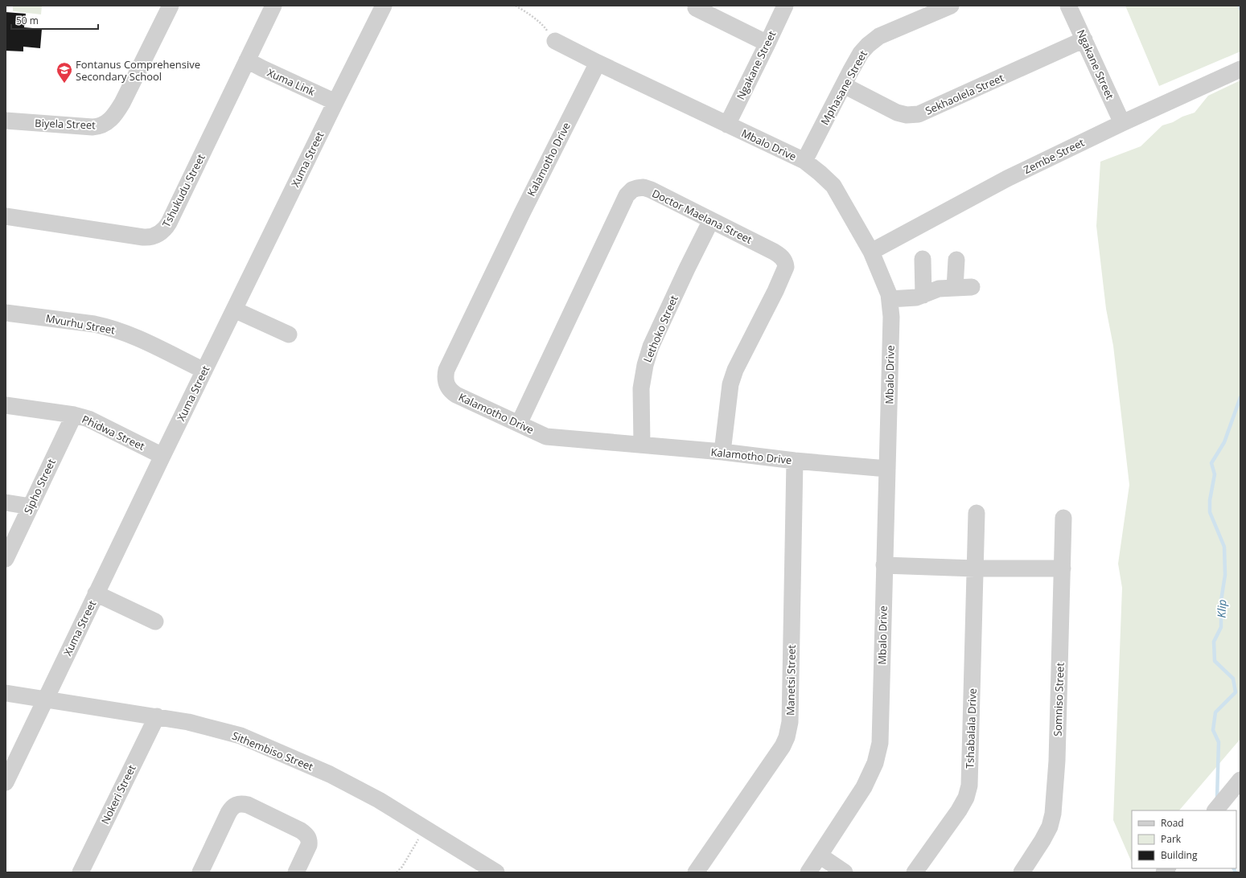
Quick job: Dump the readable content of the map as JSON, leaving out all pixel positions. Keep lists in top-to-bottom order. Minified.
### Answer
{"streets":{"street":["Ngakane Street","Xuma Link","Mphasane Street","Sekhaolela Street","Biyela Street","Mbalo Drive","Zembe Street","Xuma Street","Kalamotho Drive","Tshukudu Street","Doctor Maelana Street","Mvurhu Street","Lethoko Street","Phidwa Street","Sipho Street","Manetsi Street","Somniso Street","Tshabalala Drive","Sithembiso Street","Nokeri Street"]},"crossings":[["Ngakane Street","Sekhaolela Street"],["Ngakane Street","Mbalo Drive"],["Ngakane Street","Zembe Street"],["Xuma Link","Xuma Street"],["Xuma Link","Tshukudu Street"],["Mphasane Street","Sekhaolela Street"],["Mphasane Street","Mbalo Drive"],["Mbalo Drive","Zembe Street"],["Mbalo Drive","Kalamotho Drive"],["Xuma Street","Mvurhu Street"],["Xuma Street","Phidwa Street"],["Xuma Street","Sithembiso Street"],["Kalamotho Drive","Doctor Maelana Street"],["Kalamotho Drive","Lethoko Street"],["Kalamotho Drive","Manetsi Street"],["Doctor Maelana Street","Lethoko Street"],["Phidwa Street","Sipho Street"],["Sithembiso Street","Nokeri Street"]],"water":["Klip"],"places":{"school or university":["Fontanus Comprehensive Secondary School"]},"legend":["Road","Park","Building"],"scale_bar":"50 m"}
